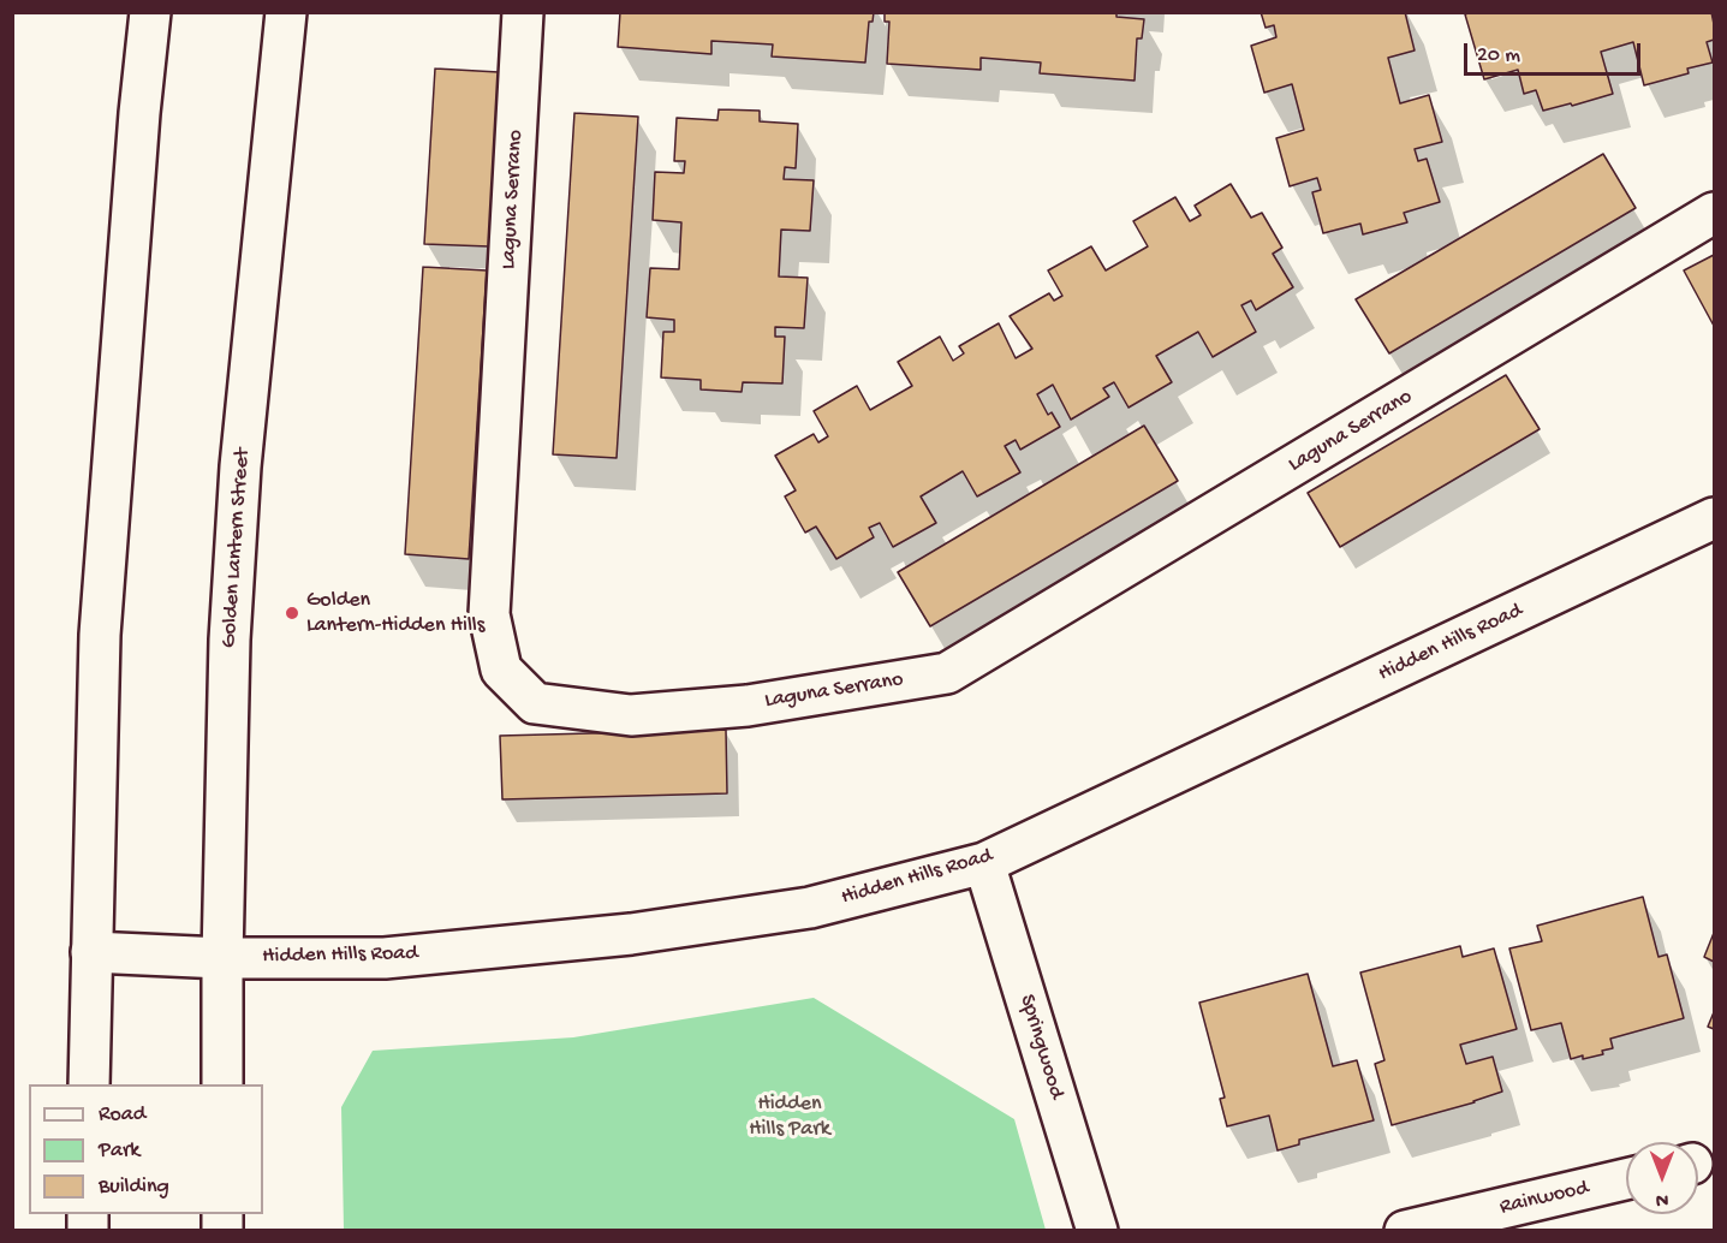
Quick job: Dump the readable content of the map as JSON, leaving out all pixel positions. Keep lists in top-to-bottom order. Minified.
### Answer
{"streets":{"street":["Laguna Serrano","Golden Lantern Street","Hidden Hills Road","Springwood","Rainwood"]},"crossings":[["Golden Lantern Street","Hidden Hills Road"],["Hidden Hills Road","Springwood"]],"parks":["Hidden Hills Park"],"places":["Golden Lantern-Hidden Hills"],"legend":["Road","Park","Building"],"scale_bar":"20 m","north":"bottom"}
